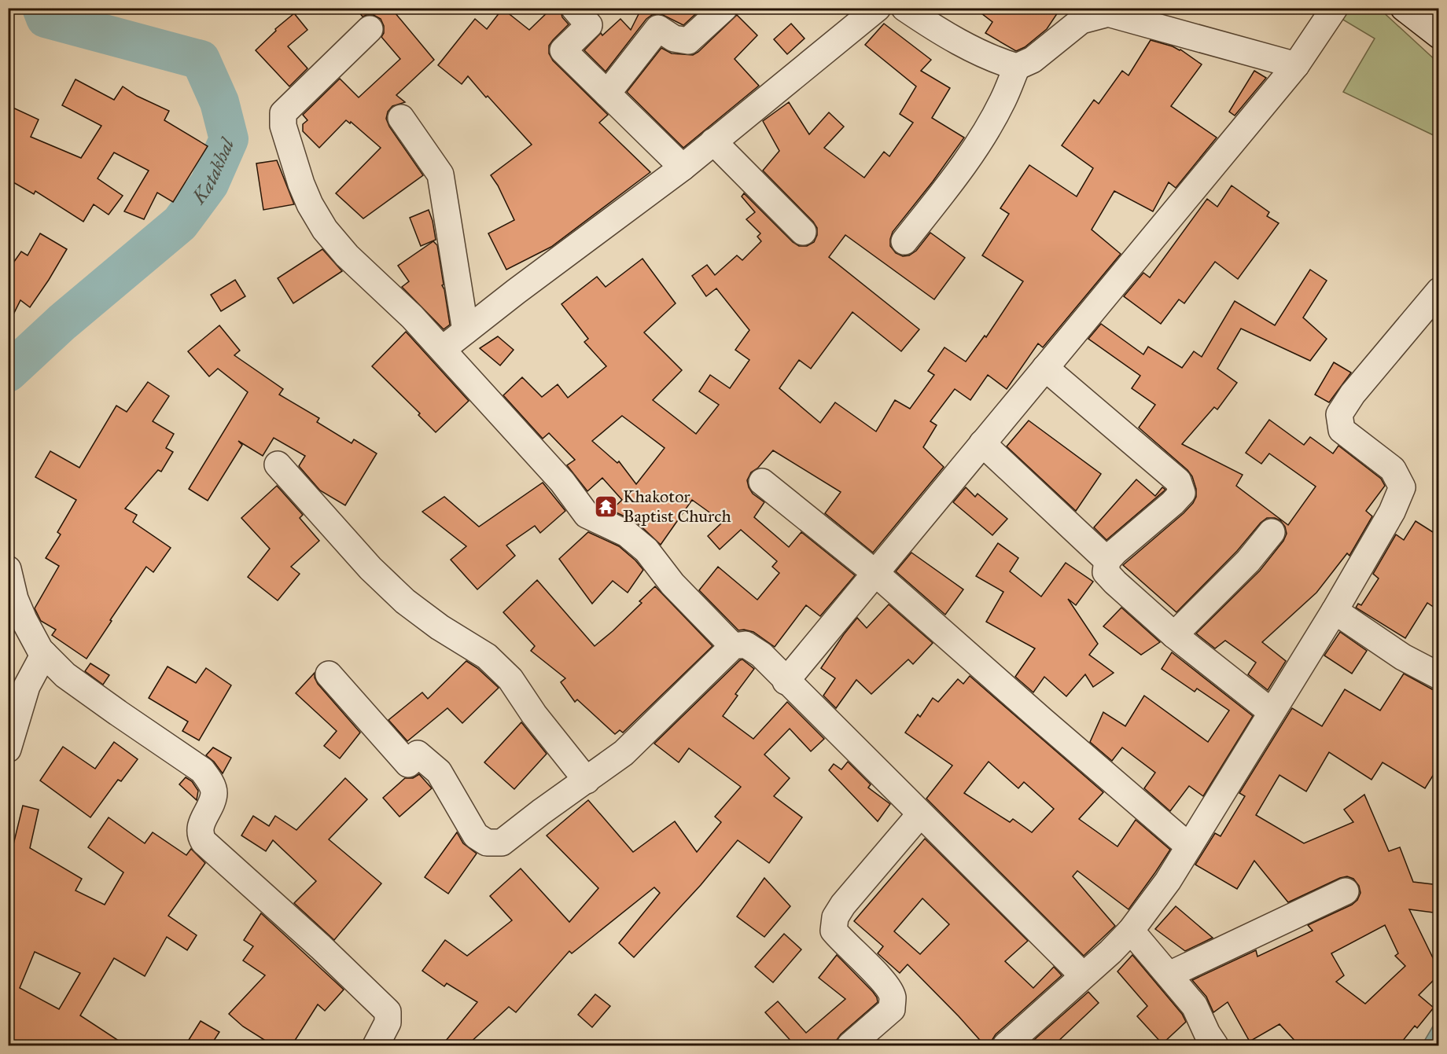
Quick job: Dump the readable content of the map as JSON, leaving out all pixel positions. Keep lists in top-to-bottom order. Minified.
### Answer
{"water":["Katakhal"],"places":{"temple":["Khakotor Baptist Church"]}}
